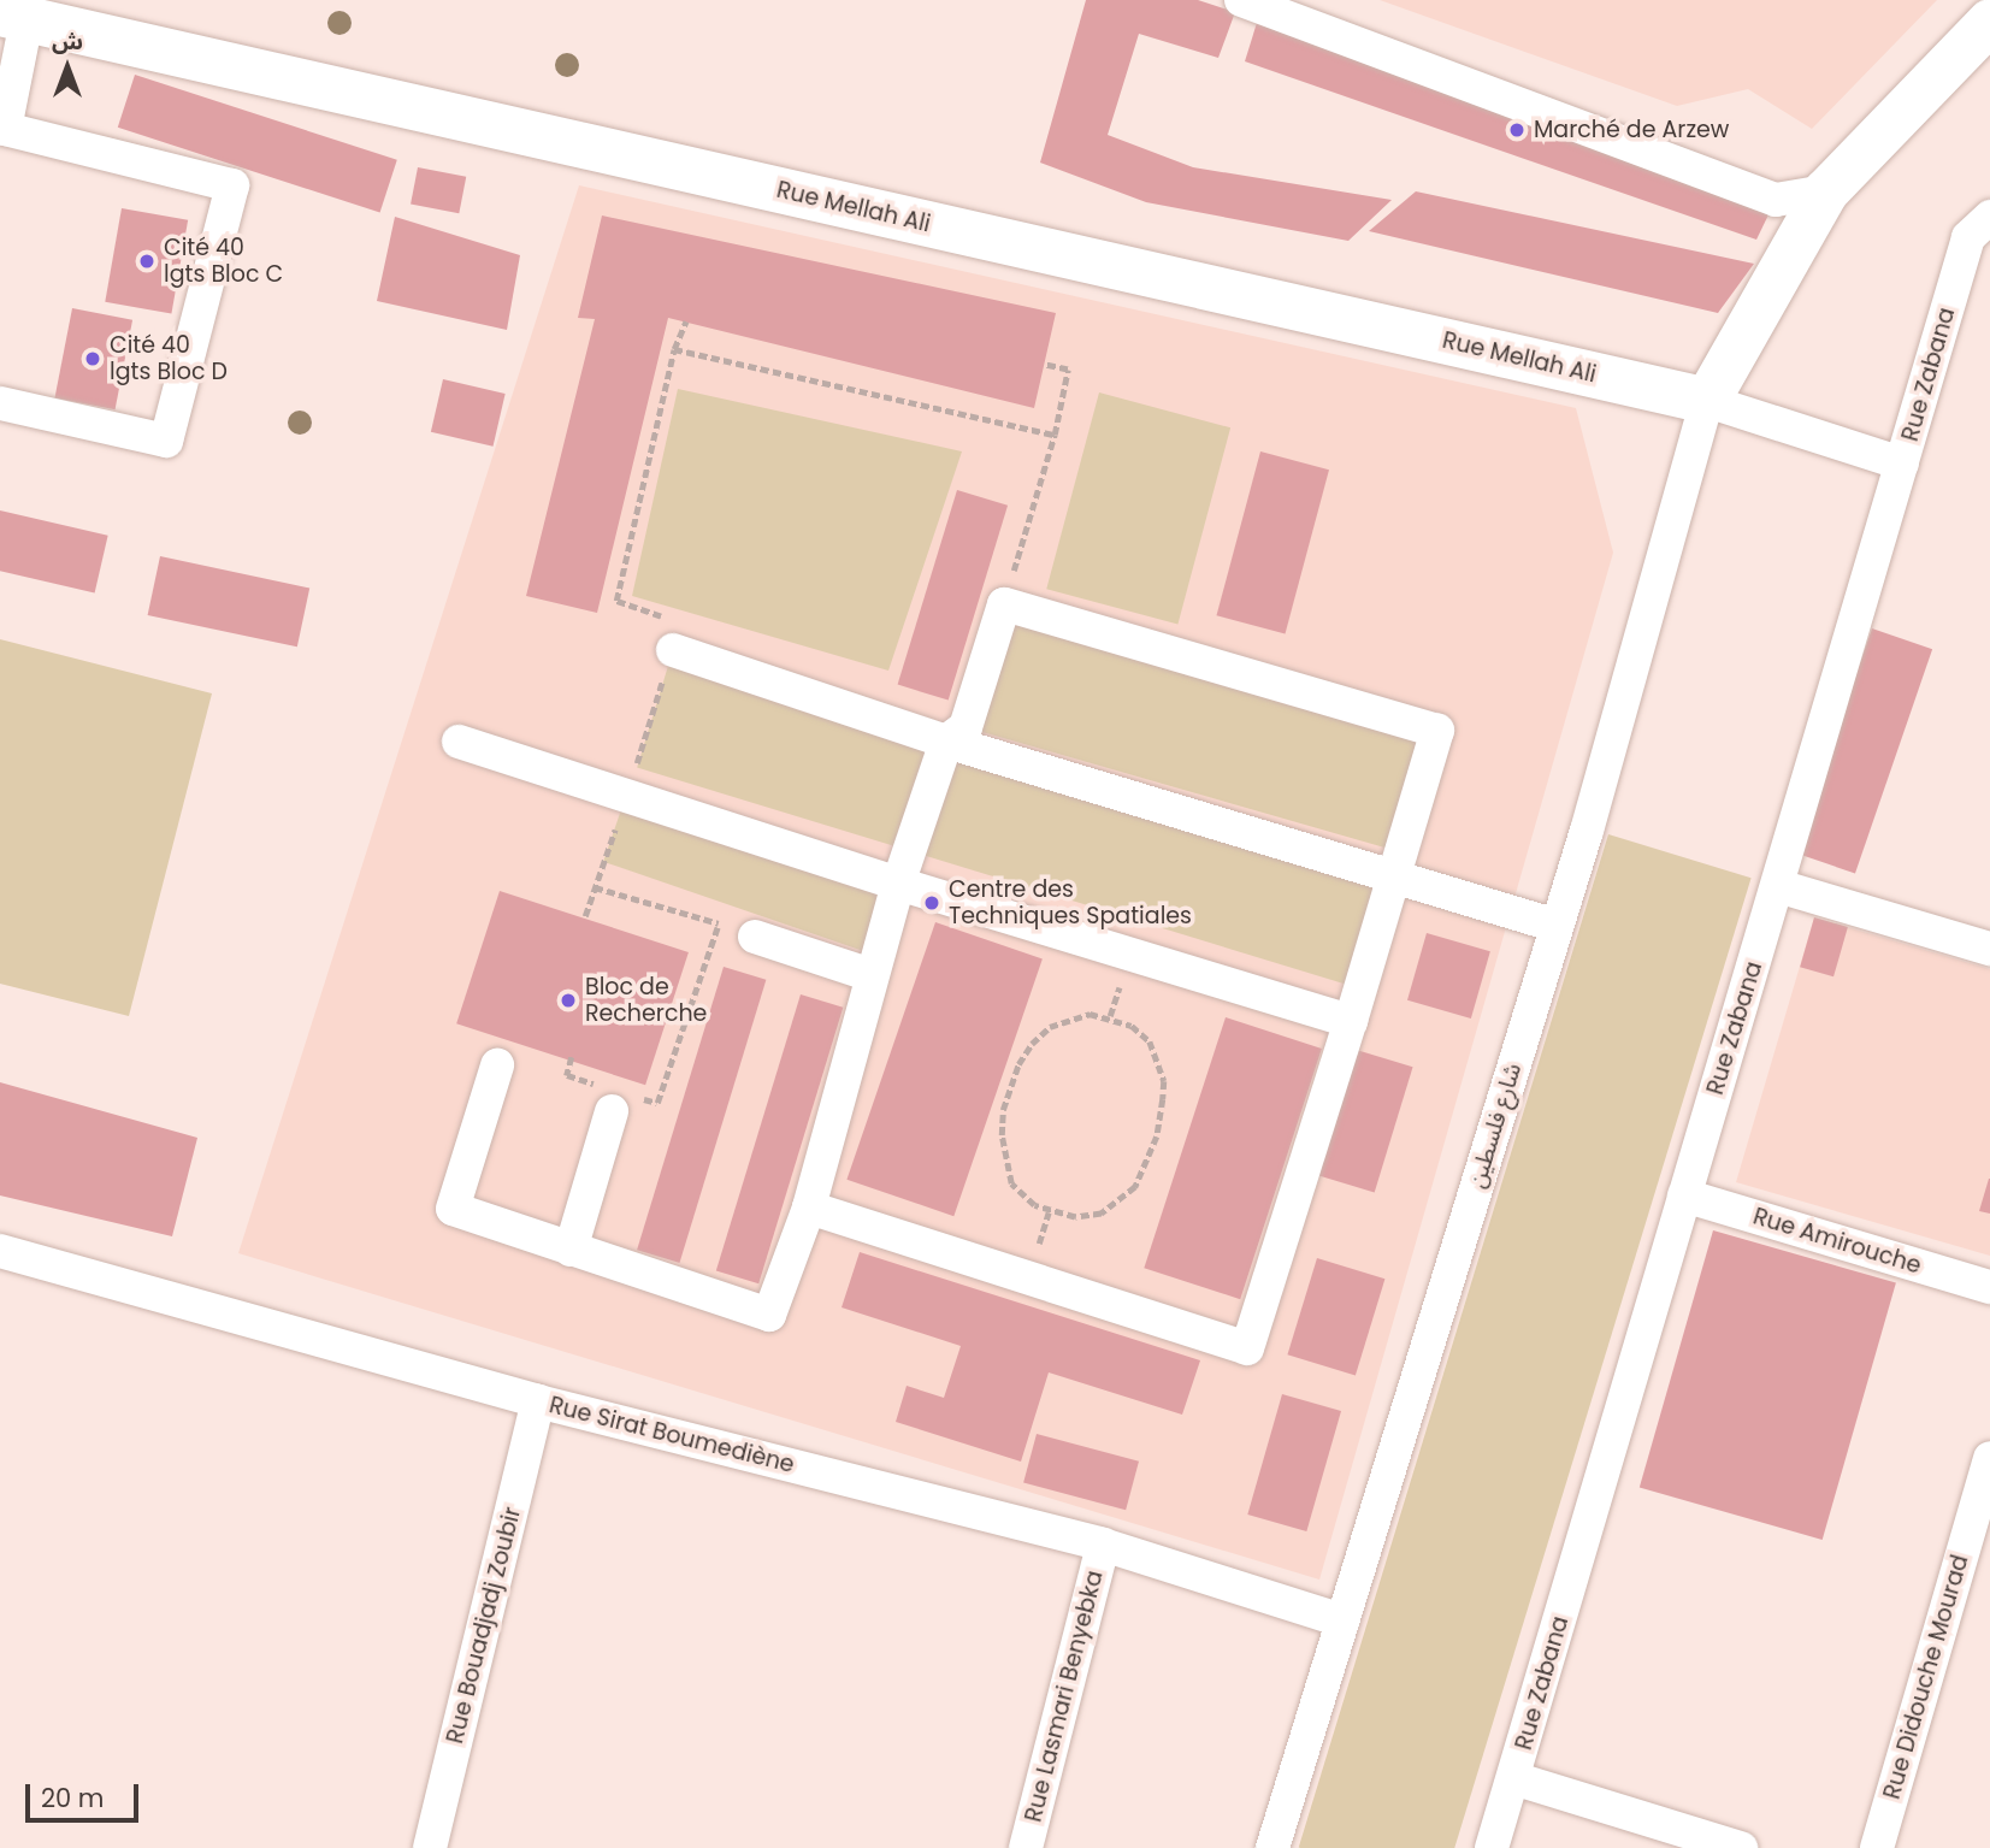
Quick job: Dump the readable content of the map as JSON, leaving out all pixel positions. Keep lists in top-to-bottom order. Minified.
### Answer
{"streets":{"main road":["Rue Mellah Ali"],"street":["Rue Zabana","شارع فلسطين","Rue Amirouche","Rue Sirat Boumediène","Rue Bouadjadj Zoubir","Rue Didouche Mourad","Rue Lasmari Benyebka"]},"crossings":[["Rue Mellah Ali","شارع فلسطين"],["Rue Zabana","Rue Amirouche"],["شارع فلسطين","Rue Sirat Boumediène"],["Rue Sirat Boumediène","Rue Bouadjadj Zoubir"],["Rue Sirat Boumediène","Rue Lasmari Benyebka"]],"places":["Marché de Arzew","Cité 40 lgts Bloc C","Cité 40 lgts Bloc D","Centre des Techniques Spatiales","Bloc de Recherche"],"scale_bar":"20 m","north":"top"}
